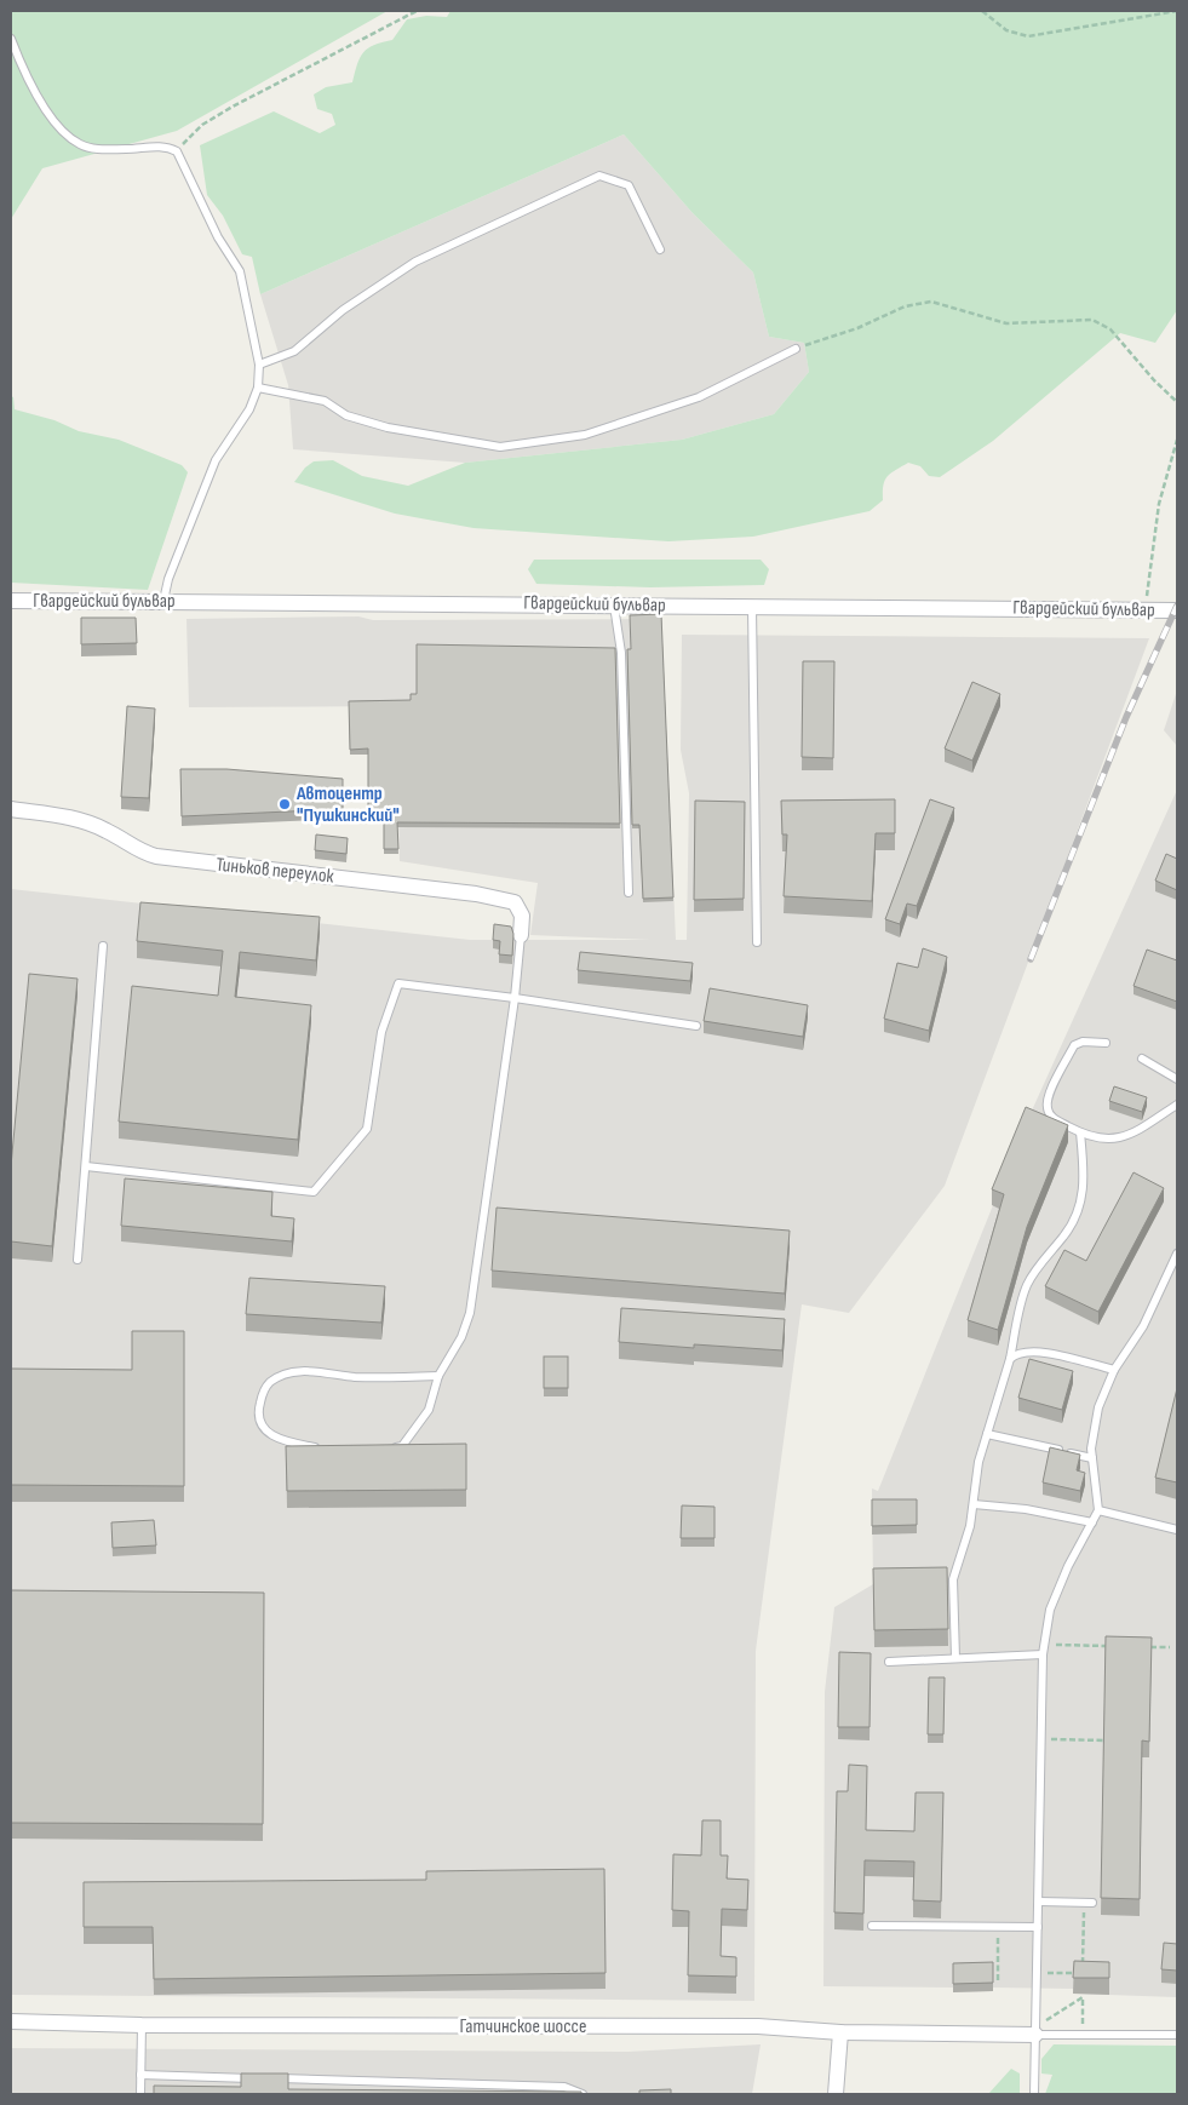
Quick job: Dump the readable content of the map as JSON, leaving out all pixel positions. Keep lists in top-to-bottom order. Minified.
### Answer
{"streets":{"street":["Гвардейский бульвар","Тиньков переулок","Гатчинское шоссе"]},"places":["Автоцентр \"Пушкинский\""]}
